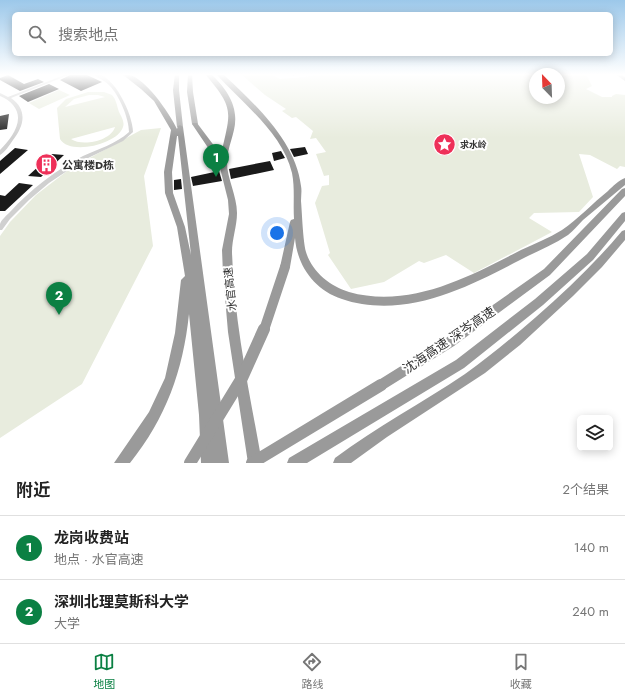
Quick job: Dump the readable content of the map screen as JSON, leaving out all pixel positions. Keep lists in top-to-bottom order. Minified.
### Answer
{"streets":{"highway":["水官高速","沈海高速 深岑高速"]},"crossings":[["水官高速","沈海高速 深岑高速"]],"places":{"place":["求水岭"],"building":["公寓楼D栋"]},"north":"top left","page":{"search":"搜索地点","pins":["1","2"],"heading":["附近","2个结果"],"list":[{"mark":"1","name":"龙岗收费站","note":"地点 · 水官高速","value":"140 m"},{"mark":"2","name":"深圳北理莫斯科大学","note":"大学","value":"240 m"}],"nav":["地图","路线","收藏"]}}
